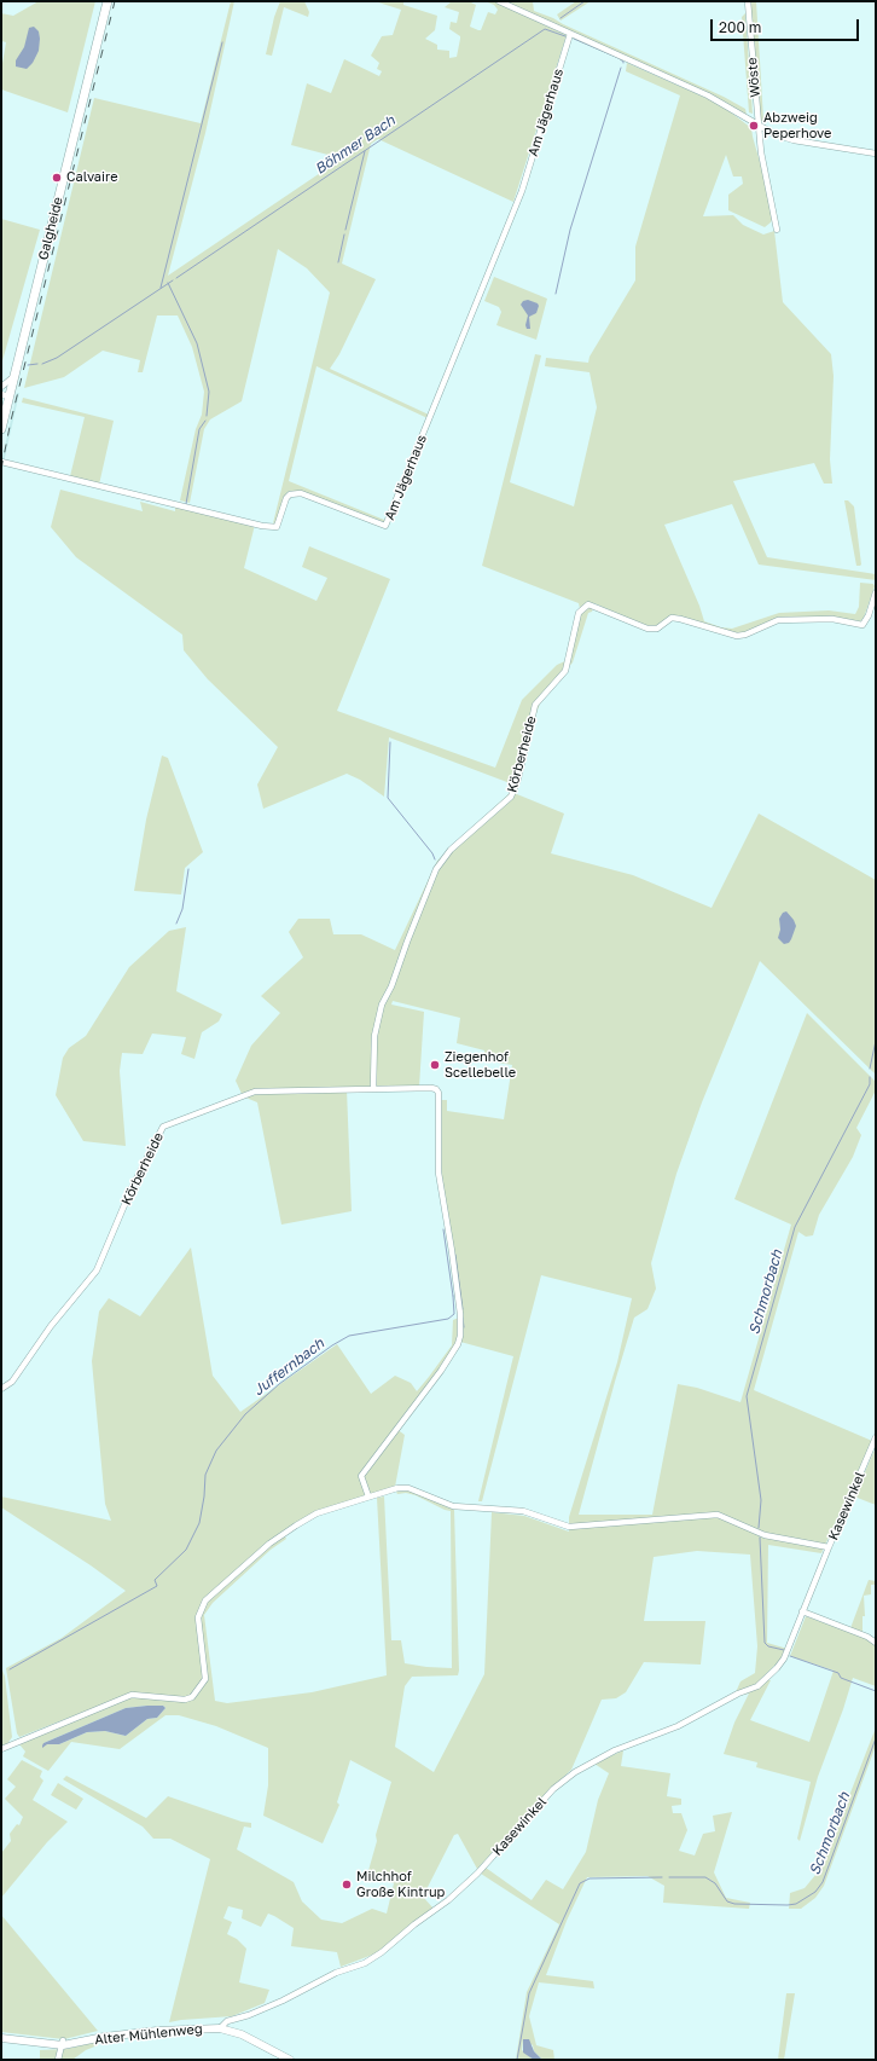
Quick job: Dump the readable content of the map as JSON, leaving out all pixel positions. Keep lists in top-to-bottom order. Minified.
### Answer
{"streets":{"main road":["Galgheide"],"street":["Wöste","Am Jägerhaus","Körberheide","Kasewinkel","Alter Mühlenweg"]},"crossings":[["Körberheide","Kasewinkel"],["Kasewinkel","Alter Mühlenweg"]],"water":["Böhmer Bach","Schmorbach","Juffernbach"],"places":["Abzweig Peperhove","Calvaire","Ziegenhof Scellebelle","Milchhof Große Kintrup"],"scale_bar":"200 m"}
